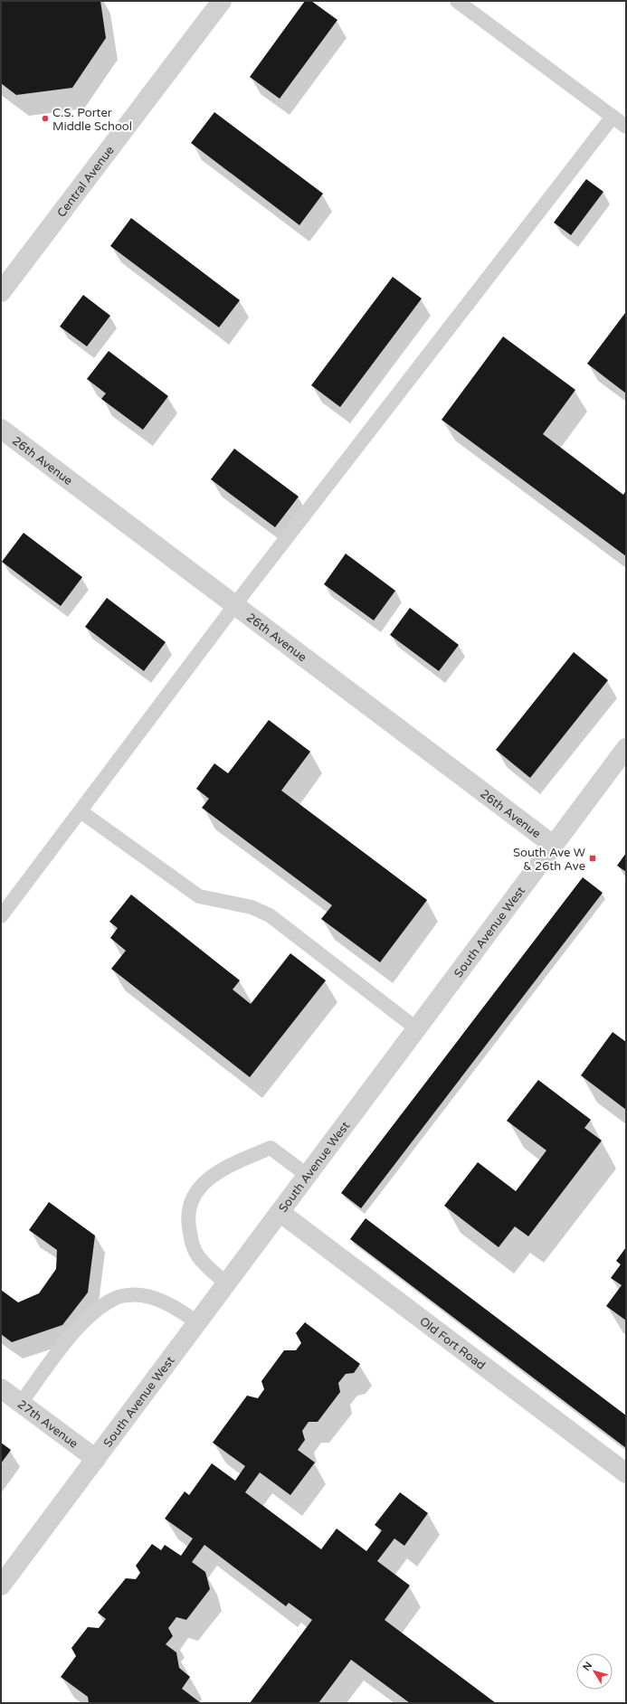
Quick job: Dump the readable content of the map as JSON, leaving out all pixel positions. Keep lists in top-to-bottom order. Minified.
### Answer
{"streets":{"street":["Central Avenue","26th Avenue","South Avenue West","Old Fort Road","27th Avenue"]},"crossings":[["26th Avenue","South Avenue West"],["South Avenue West","Old Fort Road"],["South Avenue West","27th Avenue"]],"places":{"other":["C.S. Porter Middle School"],"transit":["South Ave W & 26th Ave"]},"north":"top left"}
